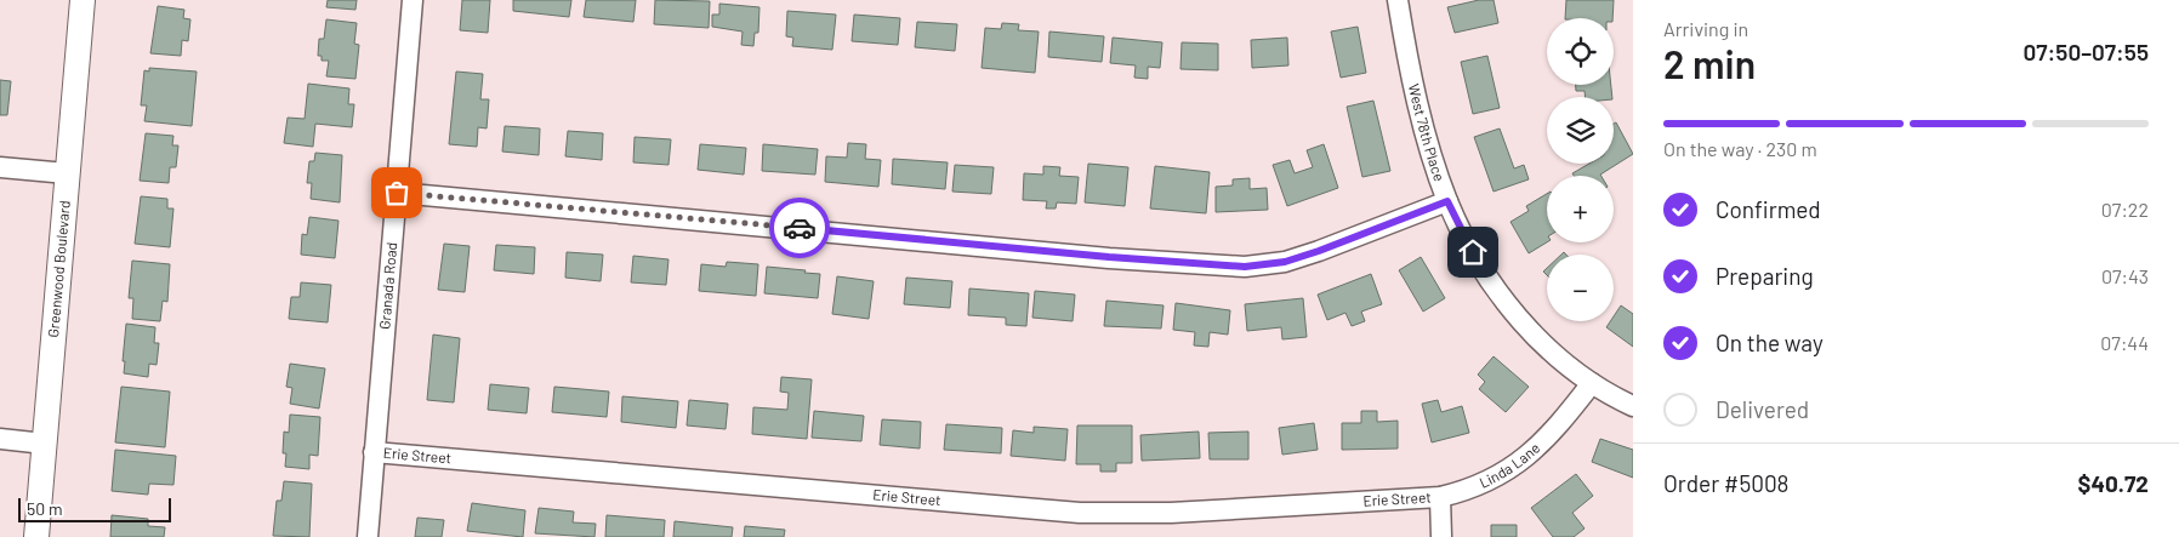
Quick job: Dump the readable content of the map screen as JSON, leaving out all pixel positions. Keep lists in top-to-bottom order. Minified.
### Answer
{"streets":{"street":["West 78th Place","Greenwood Boulevard","Granada Road","Erie Street","Linda Lane"]},"crossings":[["West 78th Place","Linda Lane"],["Granada Road","Erie Street"],["Erie Street","Linda Lane"]],"scale_bar":"50 m","page":{"heading":["2 min","Arriving in","07:50–07:55"],"panel":["Order #5008","$40.72"],"map_buttons":["+","−"],"bar":"On the way · 230 m","list":[["Confirmed","07:22"],["Preparing","07:43"],["On the way","07:44"],"Delivered"],"scale":"50 m"}}
